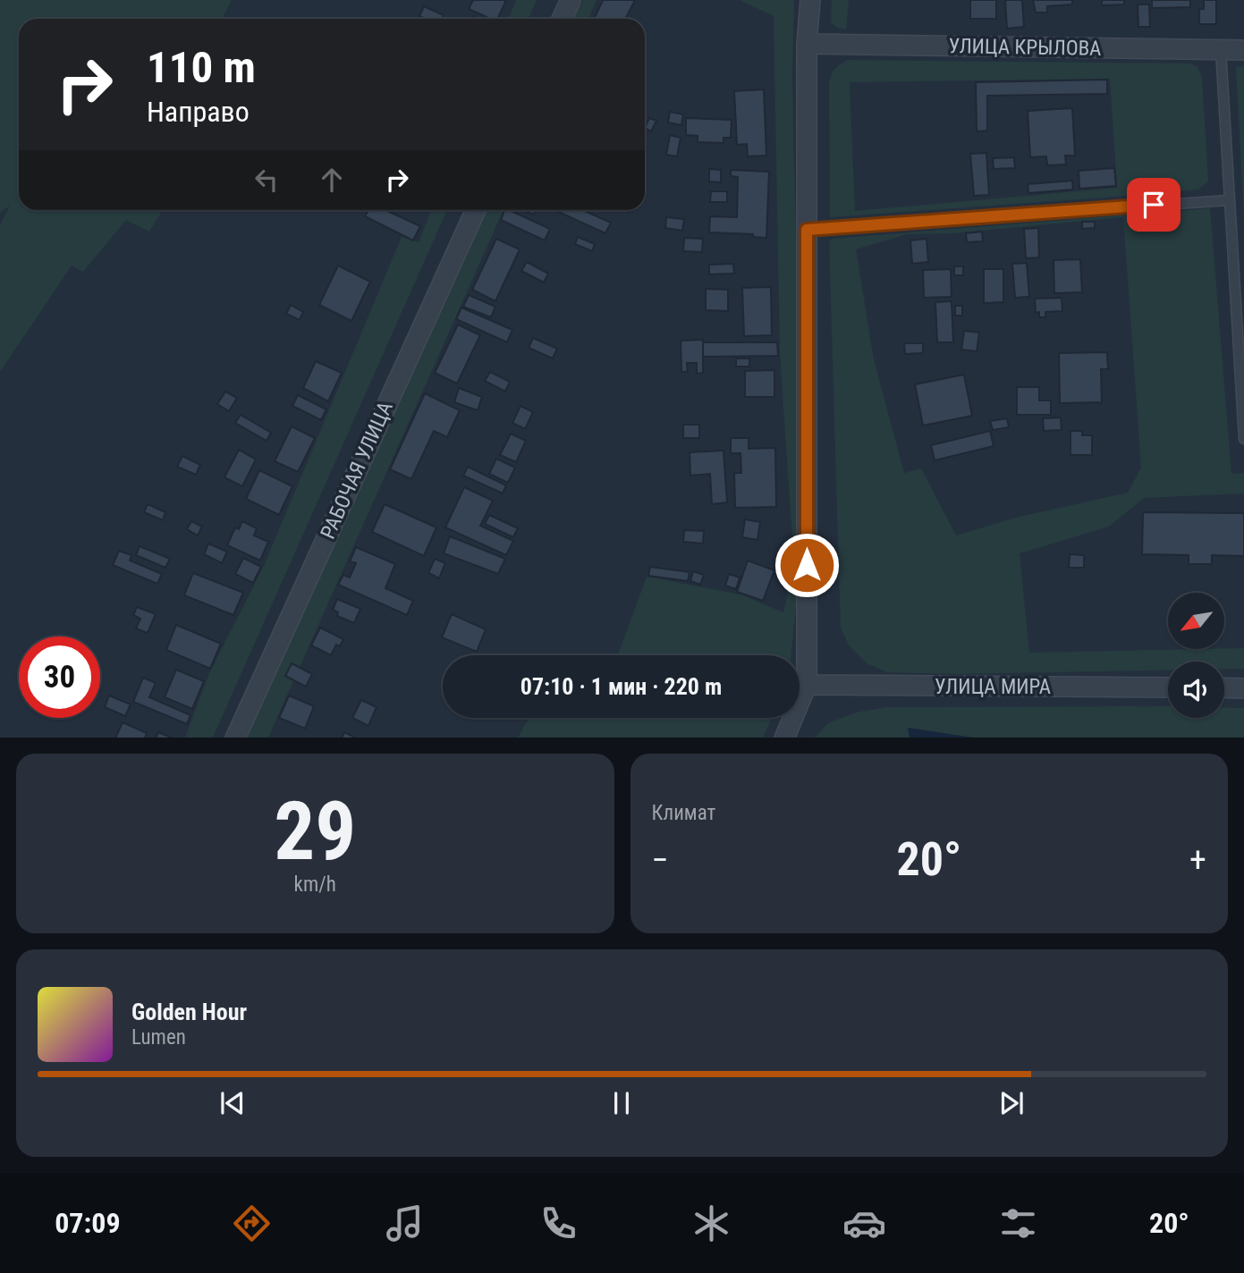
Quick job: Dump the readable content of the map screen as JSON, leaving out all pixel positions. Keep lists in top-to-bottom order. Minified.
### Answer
{"streets":{"street":["УЛИЦА КРЫЛОВА","РАБОЧАЯ УЛИЦА","УЛИЦА МИРА"]},"north":"bottom left","page":{"turn":["110 m","Направо"],"limit":"30","trip":"07:10 · 1 мин · 220 m","tile":[["29","km/h"],"Климат"],"heat":["−","20°","+"],"song":["Golden Hour","Lumen"],"tabs":["07:09","20°"]}}
